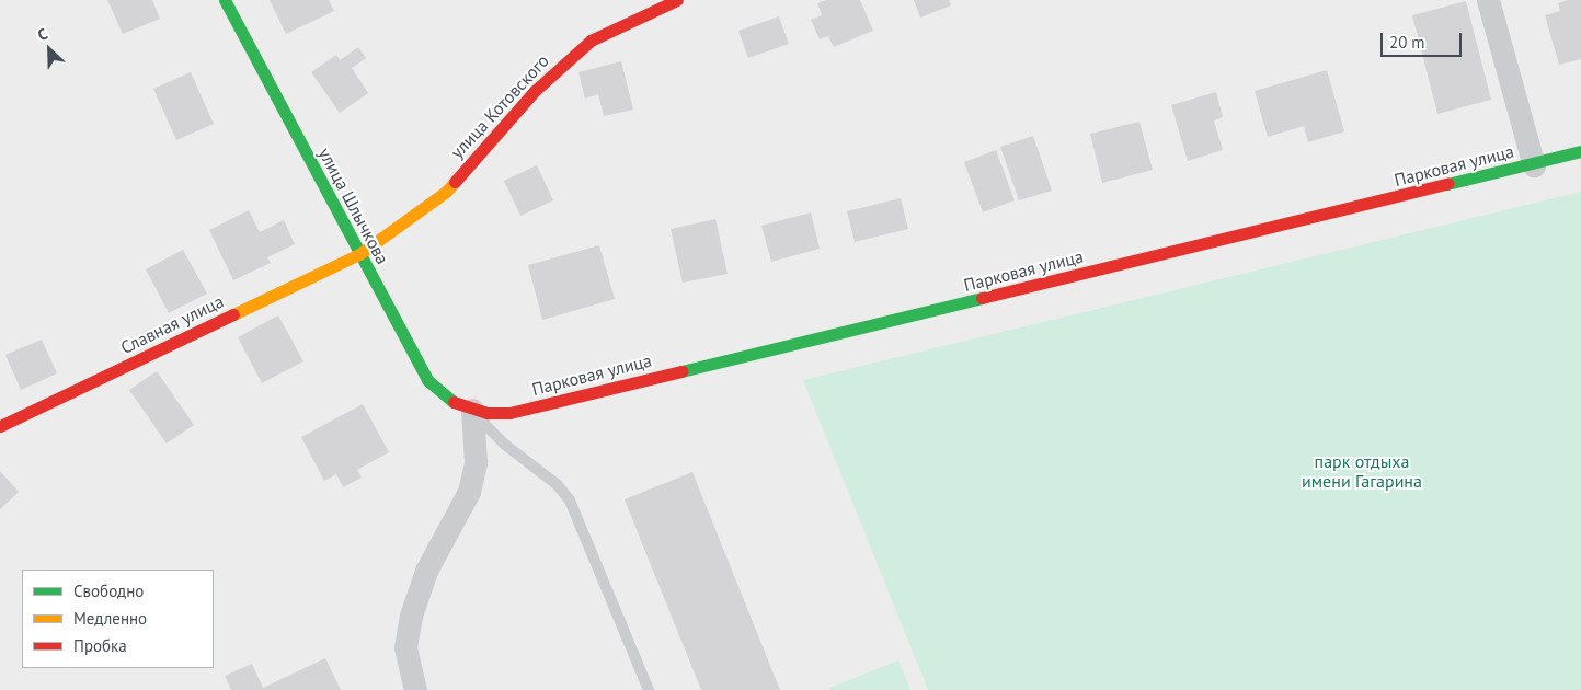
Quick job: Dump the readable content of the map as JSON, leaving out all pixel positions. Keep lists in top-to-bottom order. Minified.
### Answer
{"streets":{"street":["улица Котовского","Парковая улица","улица Шлычкова","Славная улица"]},"crossings":[["улица Котовского","улица Шлычкова"],["улица Котовского","Славная улица"],["Парковая улица","улица Шлычкова"],["улица Шлычкова","Славная улица"]],"parks":["парк отдыха имени Гагарина"],"legend":["Свободно","Медленно","Пробка"],"scale_bar":"20 m","north":"top left"}
